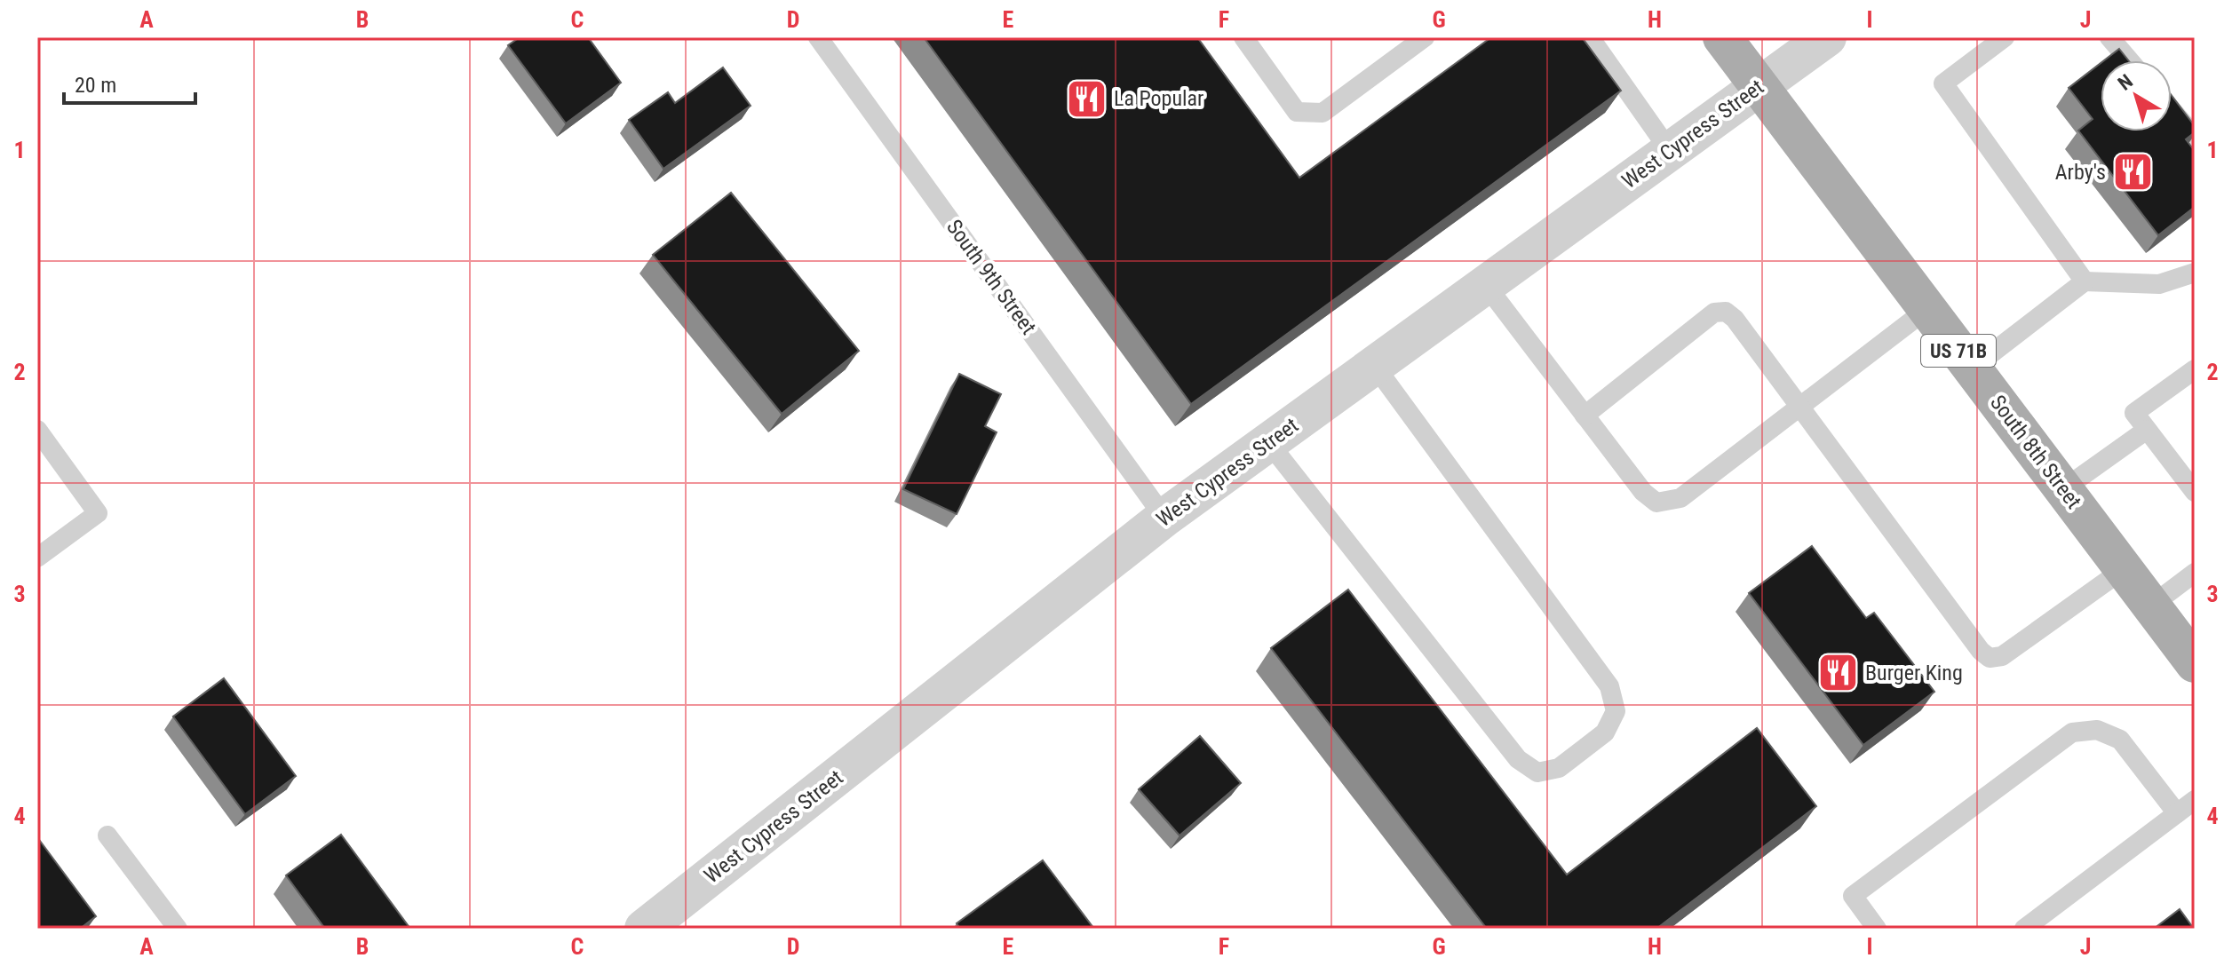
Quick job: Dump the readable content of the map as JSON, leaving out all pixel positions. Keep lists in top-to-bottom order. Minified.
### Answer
{"streets":{"main road":["US 71B","South 8th Street"],"street":["West Cypress Street"],"lane":["South 9th Street"]},"crossings":[["West Cypress Street","South 9th Street"],["West Cypress Street","South 8th Street"]],"places":{"restaurant":["La Popular","Arby's","Burger King"]},"scale_bar":"20 m","north":"top left","grid":{"columns":["A","B","C","D","E","F","G","H","I","J"],"rows":["1","2","3","4"]}}
